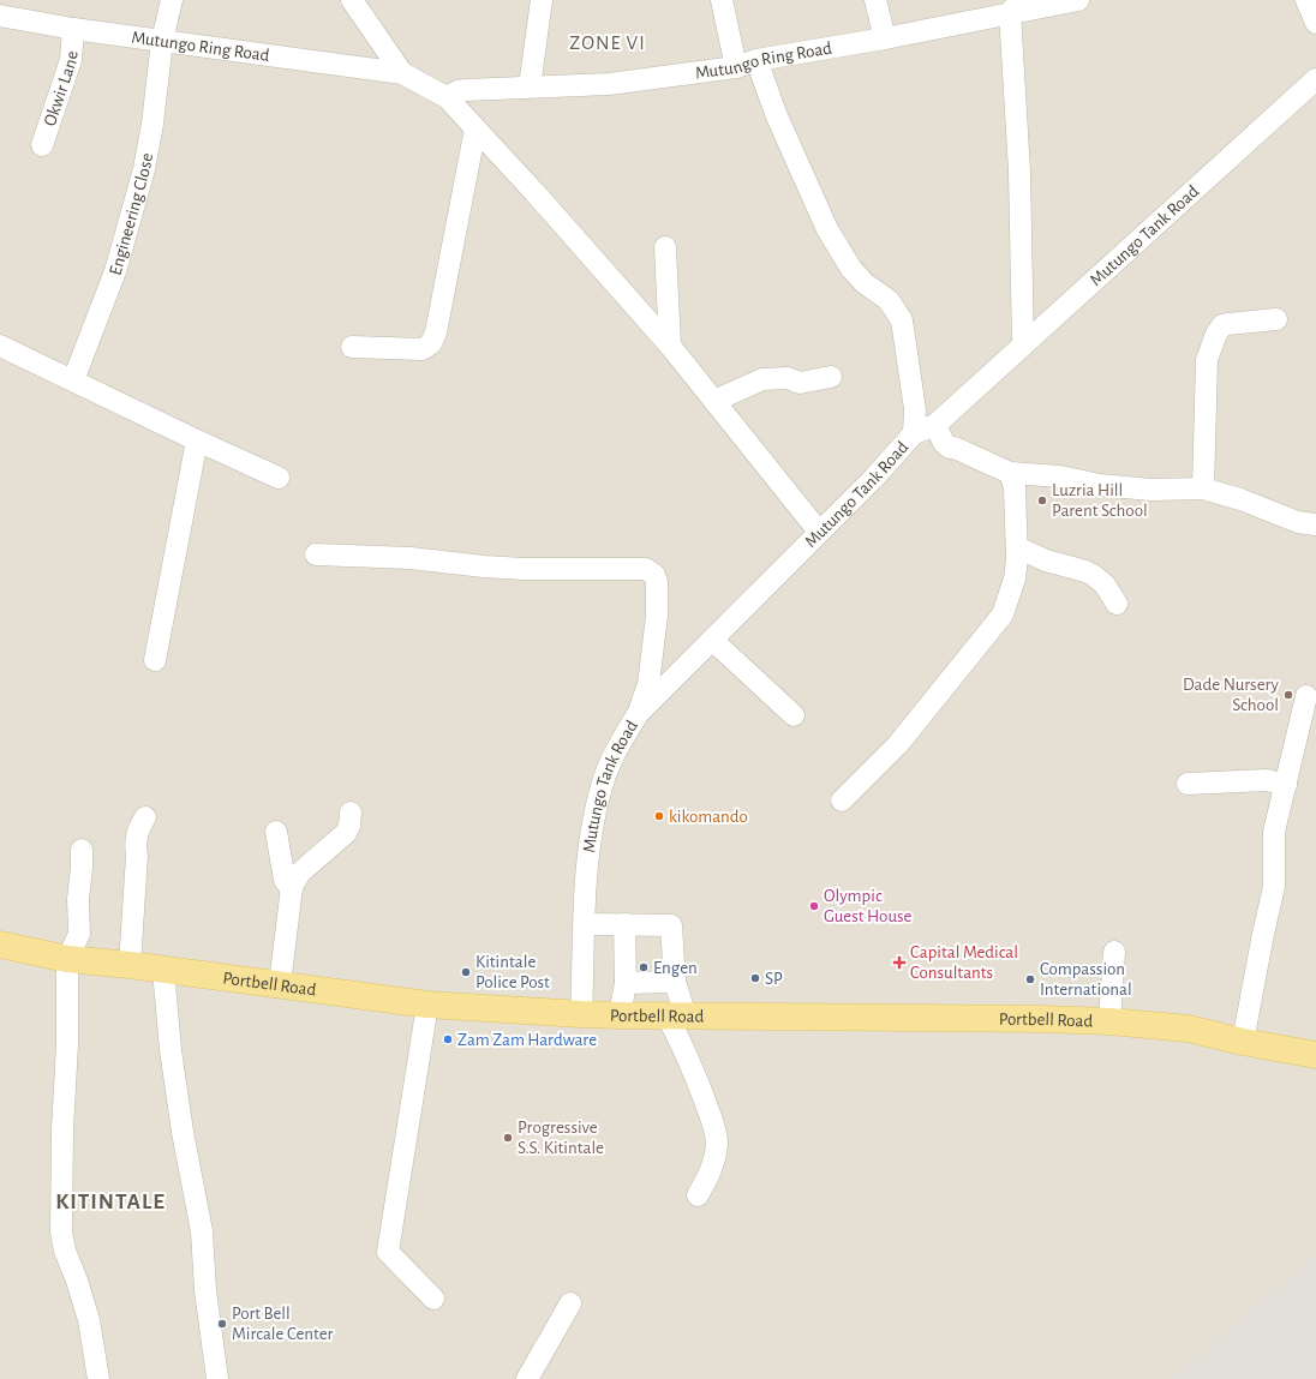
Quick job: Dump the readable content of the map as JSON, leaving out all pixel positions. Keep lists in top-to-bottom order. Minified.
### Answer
{"streets":{"main road":["Portbell Road"],"street":["Mutungo Ring Road","Okwir Lane","Engineering Close","Mutungo Tank Road"]},"crossings":[["Mutungo Ring Road","Okwir Lane"],["Mutungo Ring Road","Engineering Close"],["Mutungo Tank Road","Portbell Road"]],"districts":["ZONE VI","KITINTALE"],"places":{"other":["Luzria Hill Parent School","Dade Nursery School","kikomando","Olympic Guest House","Engen","Kitintale Police Post","SP","Compassion International","Zam Zam Hardware","Progressive S.S. Kitintale","Port Bell Mircale Center"],"health":["Capital Medical Consultants"]}}
